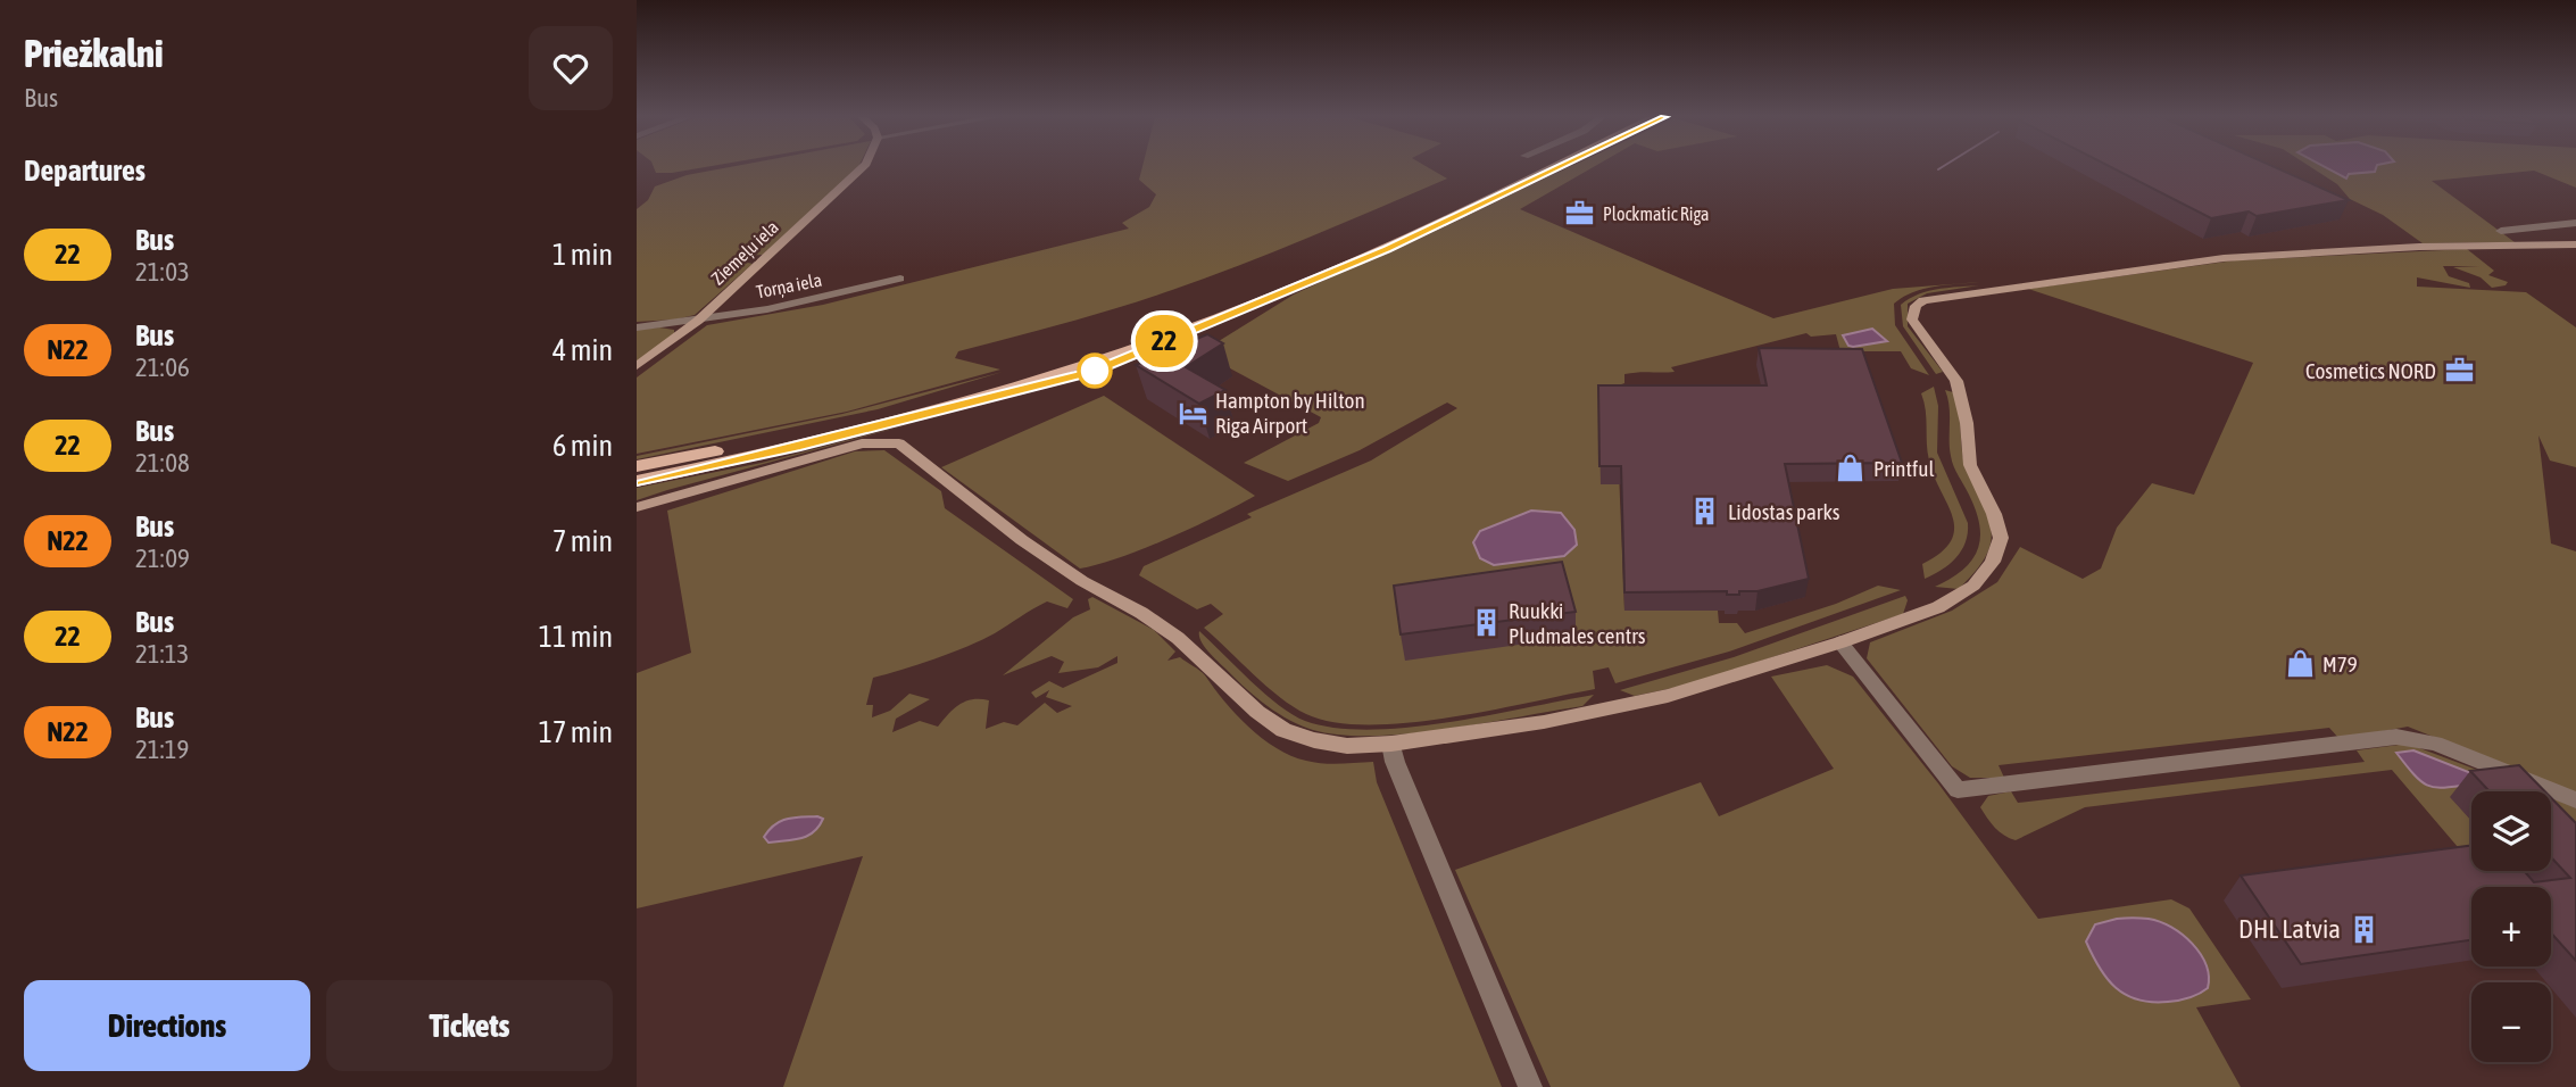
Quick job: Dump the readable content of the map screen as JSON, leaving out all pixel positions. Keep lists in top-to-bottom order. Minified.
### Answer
{"streets":{"street":["Ziemeļu iela","Torņa iela"]},"crossings":[["Ziemeļu iela","Torņa iela"]],"places":{"office":["Plockmatic Riga","Cosmetics NORD"],"hotel":["Hampton by Hilton Riga Airport"],"shop":["Printful","M79"],"building":["Lidostas parks","Ruukki Pludmales centrs","DHL Latvia"]},"lines":["bus line 22"],"page":{"heading":[["Priežkalni","Bus"],"Departures"],"on_map":"22","list":[{"mark":"22","name":"Bus","note":"21:03","value":"1 min"},{"mark":"N22","name":"Bus","note":"21:06","value":"4 min"},{"mark":"22","name":"Bus","note":"21:08","value":"6 min"},{"mark":"N22","name":"Bus","note":"21:09","value":"7 min"},{"mark":"22","name":"Bus","note":"21:13","value":"11 min"},{"mark":"N22","name":"Bus","note":"21:19","value":"17 min"}],"map_buttons":["+","−"],"buttons":["Directions","Tickets"]}}
